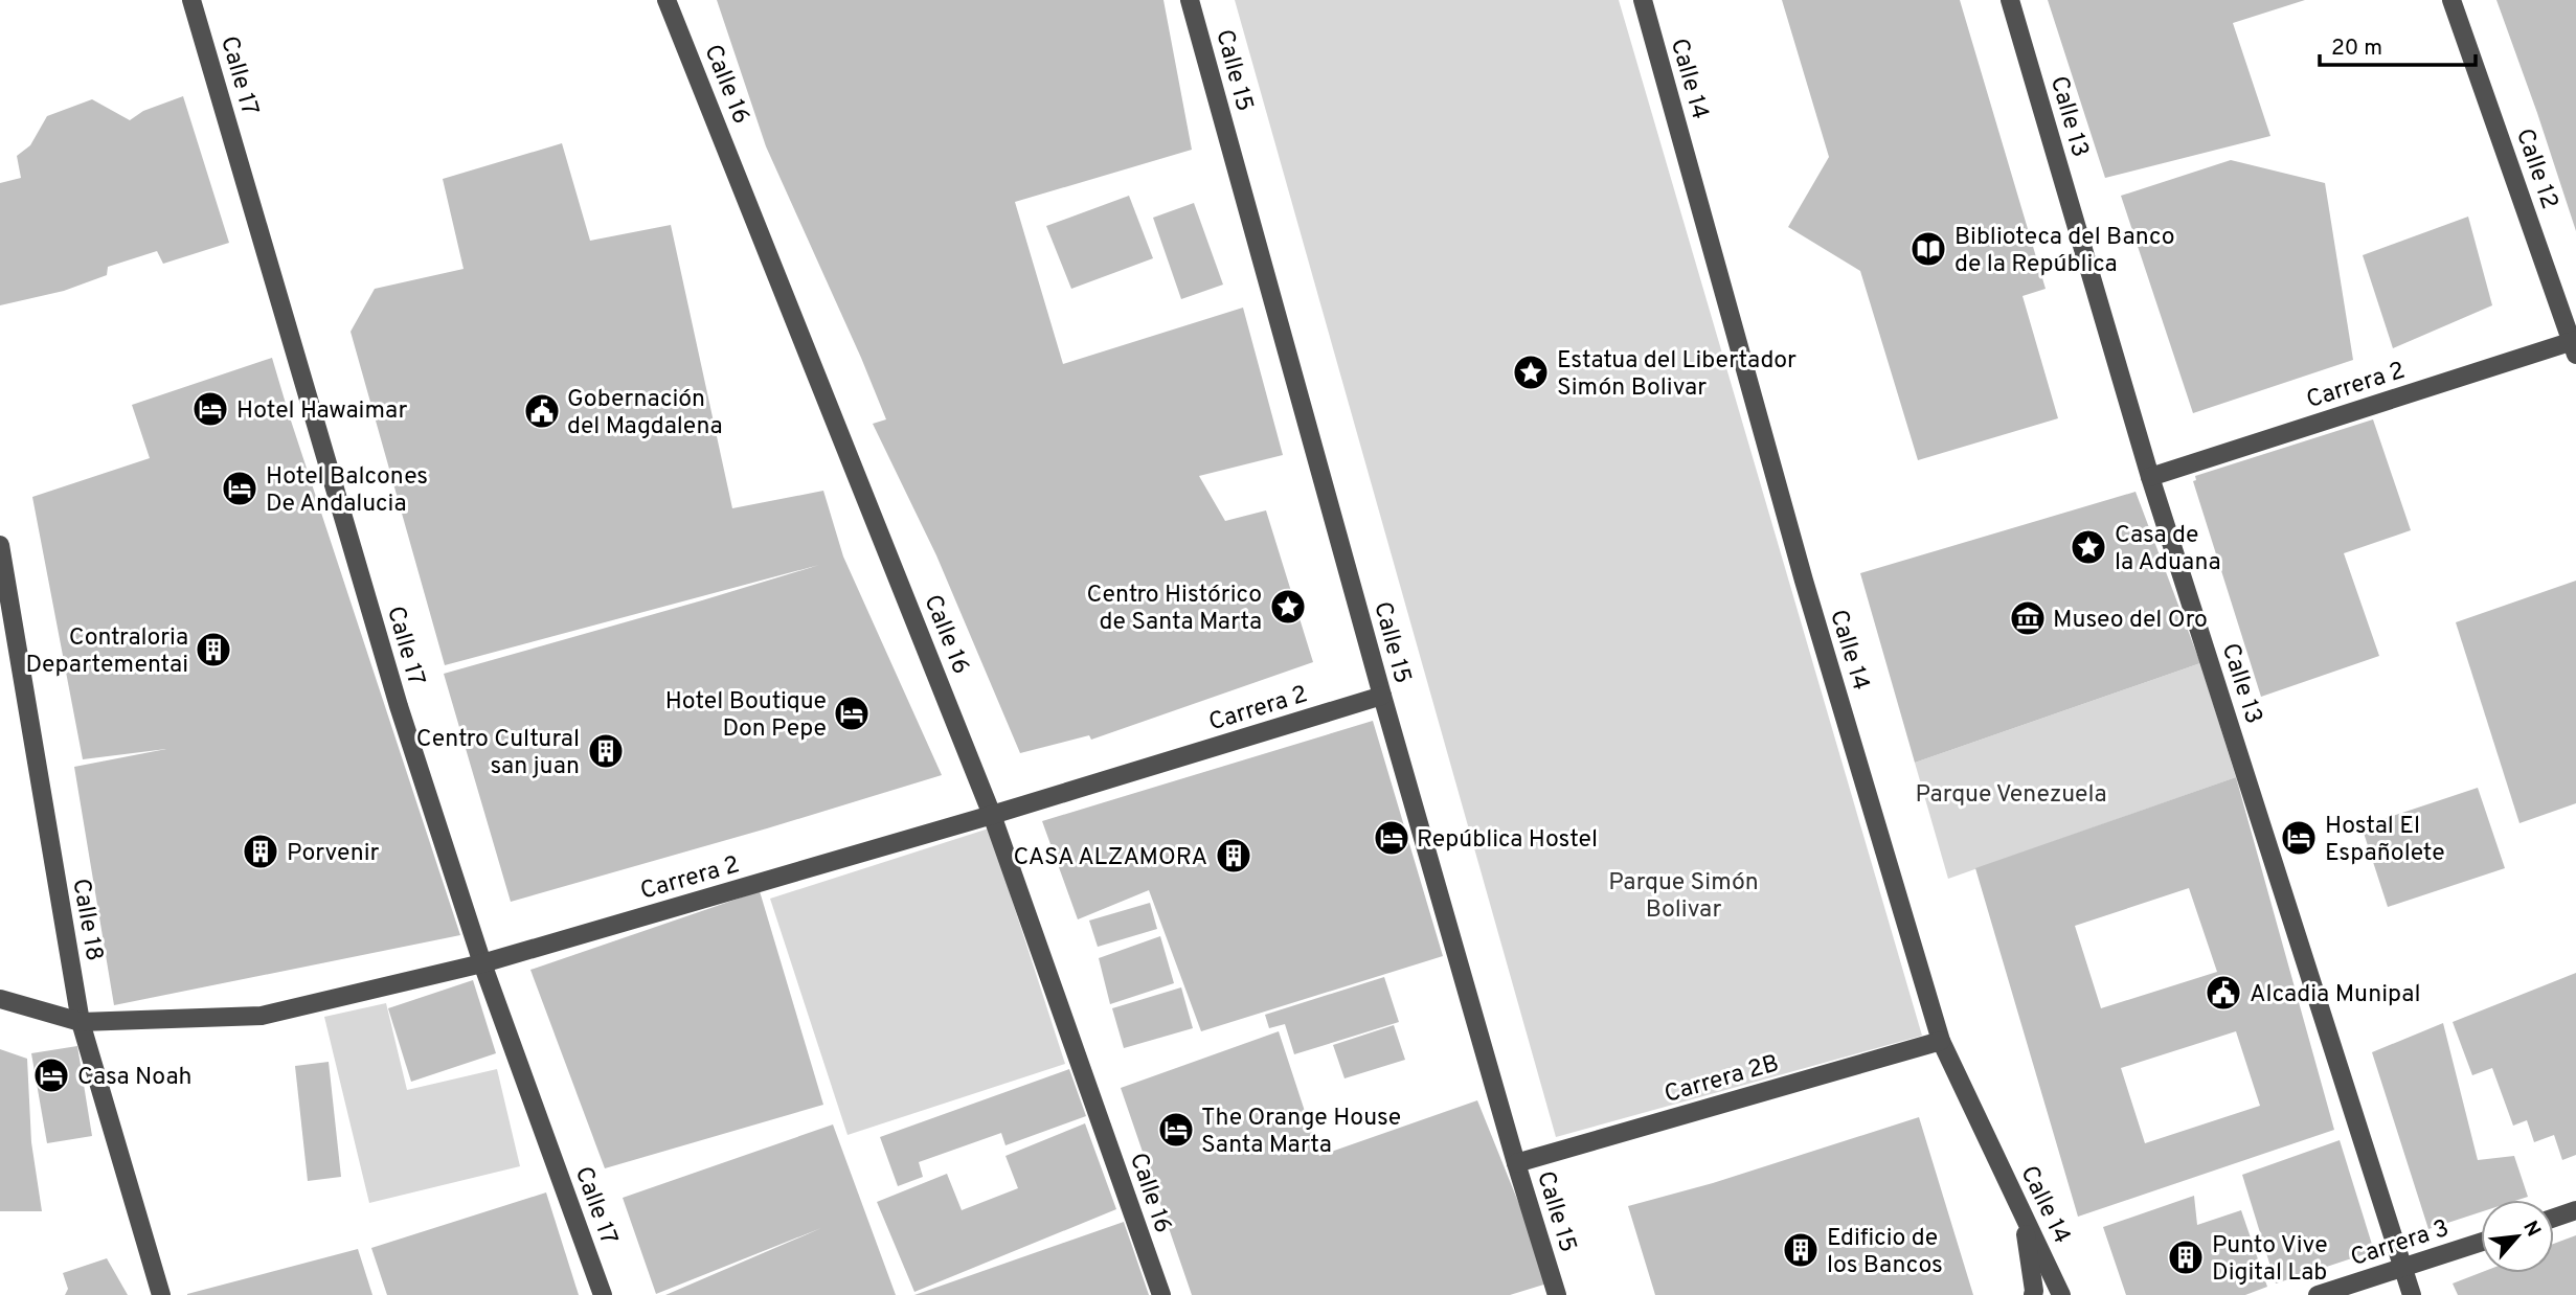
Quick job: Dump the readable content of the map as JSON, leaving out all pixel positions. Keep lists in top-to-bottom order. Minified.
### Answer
{"streets":{"street":["Calle 15","Calle 17","Calle 14","Calle 16","Calle 13","Calle 12","Carrera 2","Calle 18","Carrera 2B","Carrera 3"]},"crossings":[["Calle 15","Carrera 2"],["Calle 15","Carrera 2B"],["Calle 17","Carrera 2"],["Calle 14","Carrera 2B"],["Calle 16","Carrera 2"],["Calle 13","Carrera 2"],["Calle 13","Carrera 3"],["Calle 12","Carrera 2"],["Carrera 2","Calle 18"]],"parks":["Parque Venezuela","Parque Simón Bolivar"],"places":{"library":["Biblioteca del Banco de la República"],"place":["Estatua del Libertador Simón Bolivar","Casa de la Aduana","Centro Histórico de Santa Marta"],"hotel":["Hotel Hawaimar","Hotel Balcones De Andalucia","Hotel Boutique Don Pepe","República Hostel","Hostal El Españolete","Casa Noah","The Orange House Santa Marta"],"public building":["Gobernación del Magdalena","Alcadia Munipal"],"museum":["Museo del Oro"],"building":["Contraloria Departementai","Centro Cultural san juan","Porvenir","CASA ALZAMORA","Edificio de los Bancos","Punto Vive Digital Lab"]},"scale_bar":"20 m","north":"top right"}
